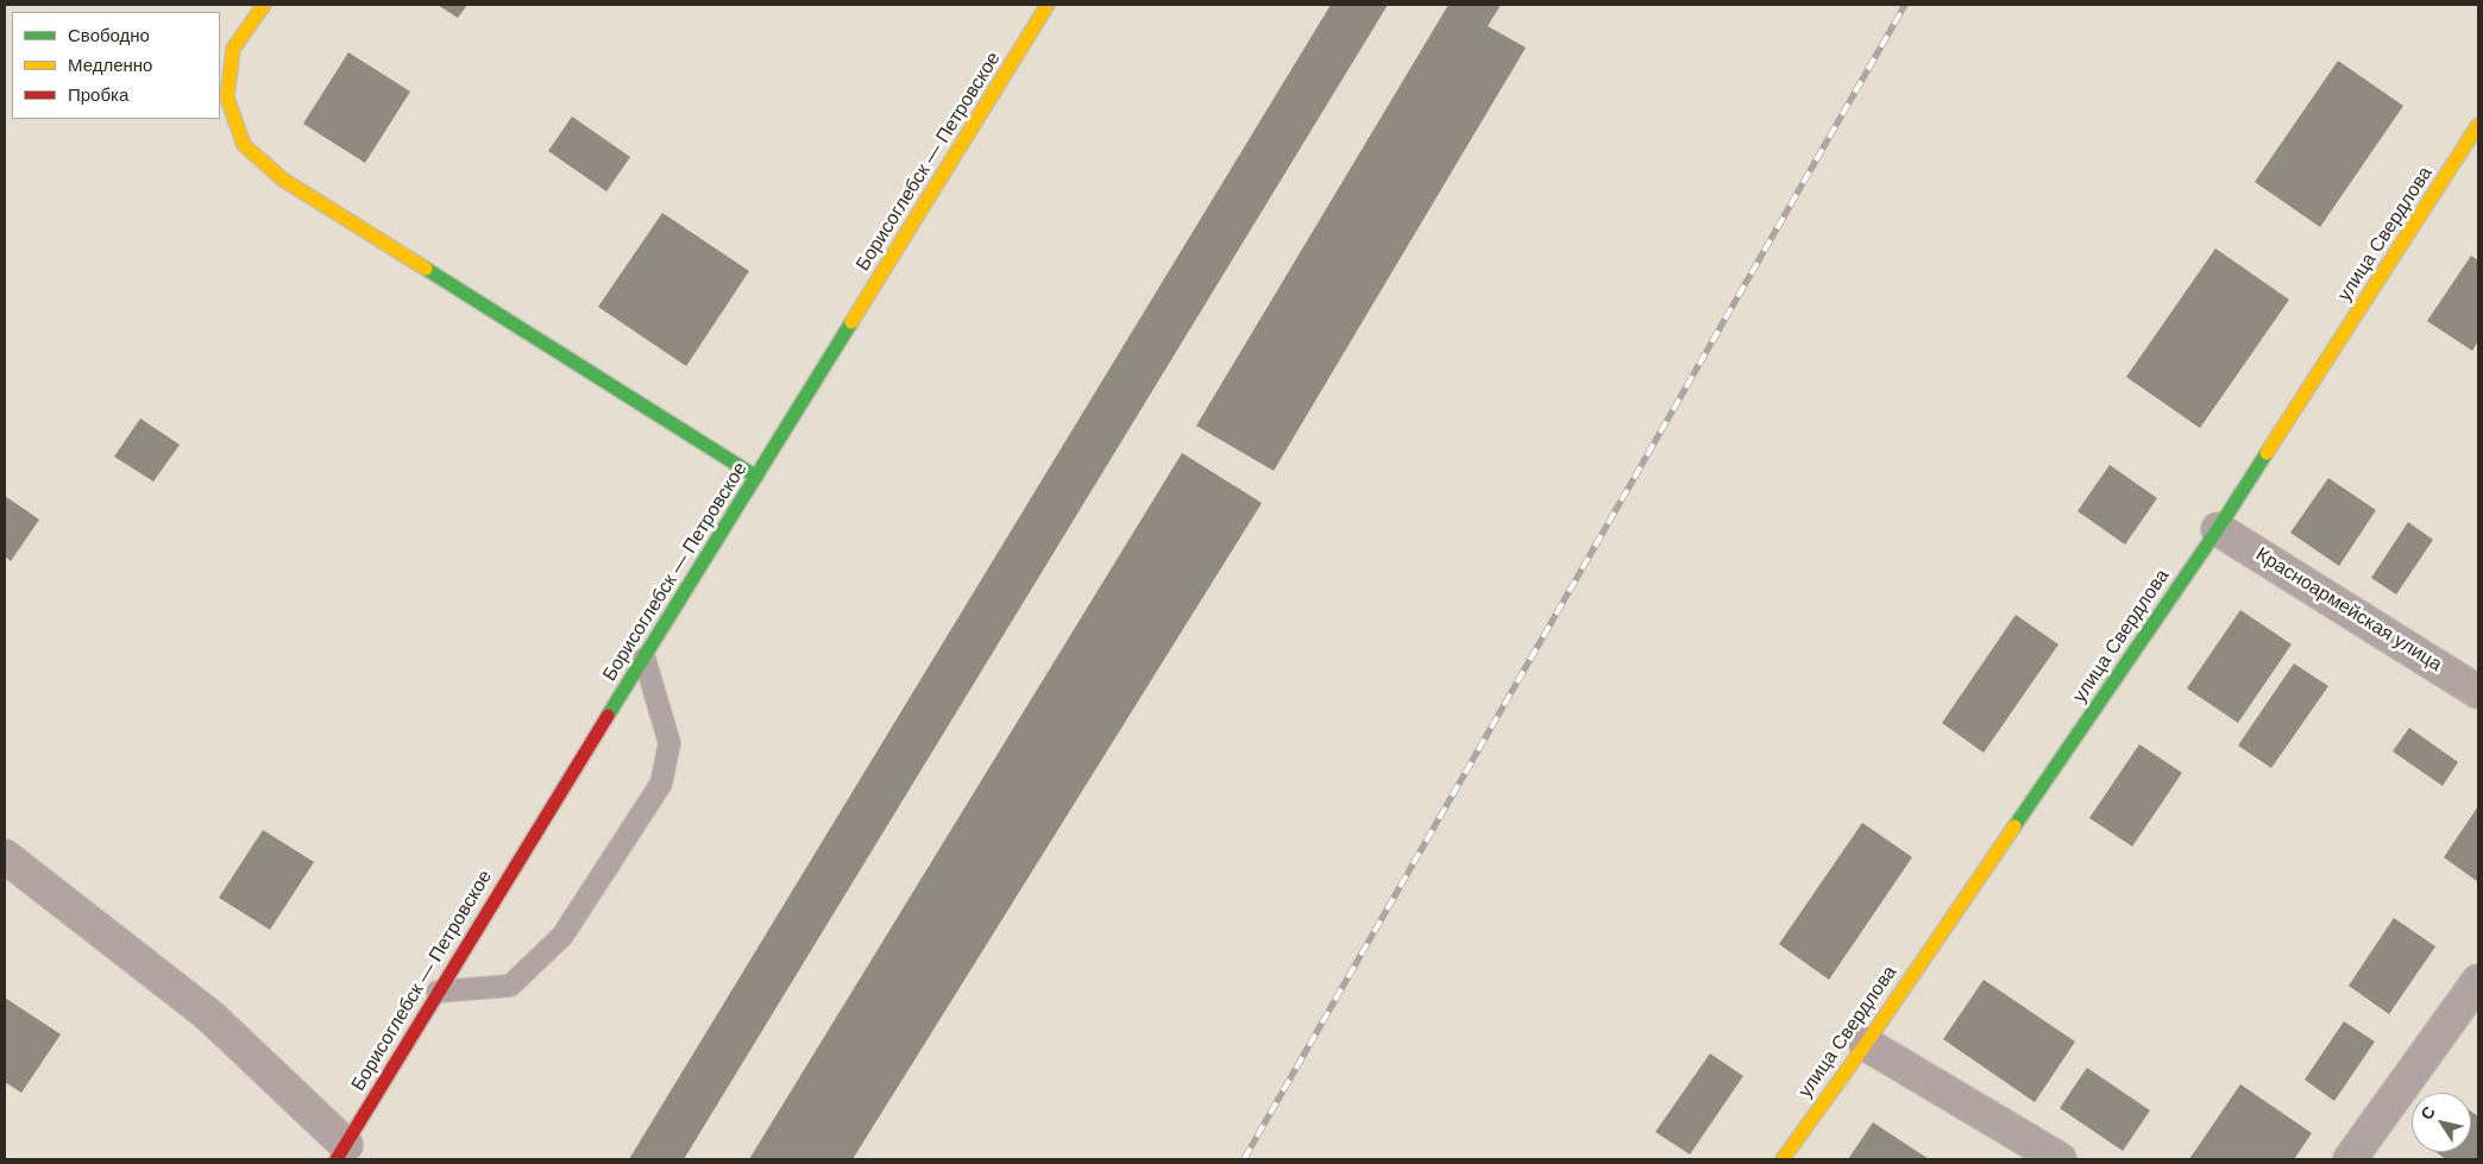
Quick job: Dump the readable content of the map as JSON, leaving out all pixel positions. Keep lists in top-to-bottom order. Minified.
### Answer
{"streets":{"street":["Борисоглебск — Петровское","улица Свердлова","Красноармейская улица"]},"crossings":[["улица Свердлова","Красноармейская улица"]],"legend":["Свободно","Медленно","Пробка"],"north":"top left"}
